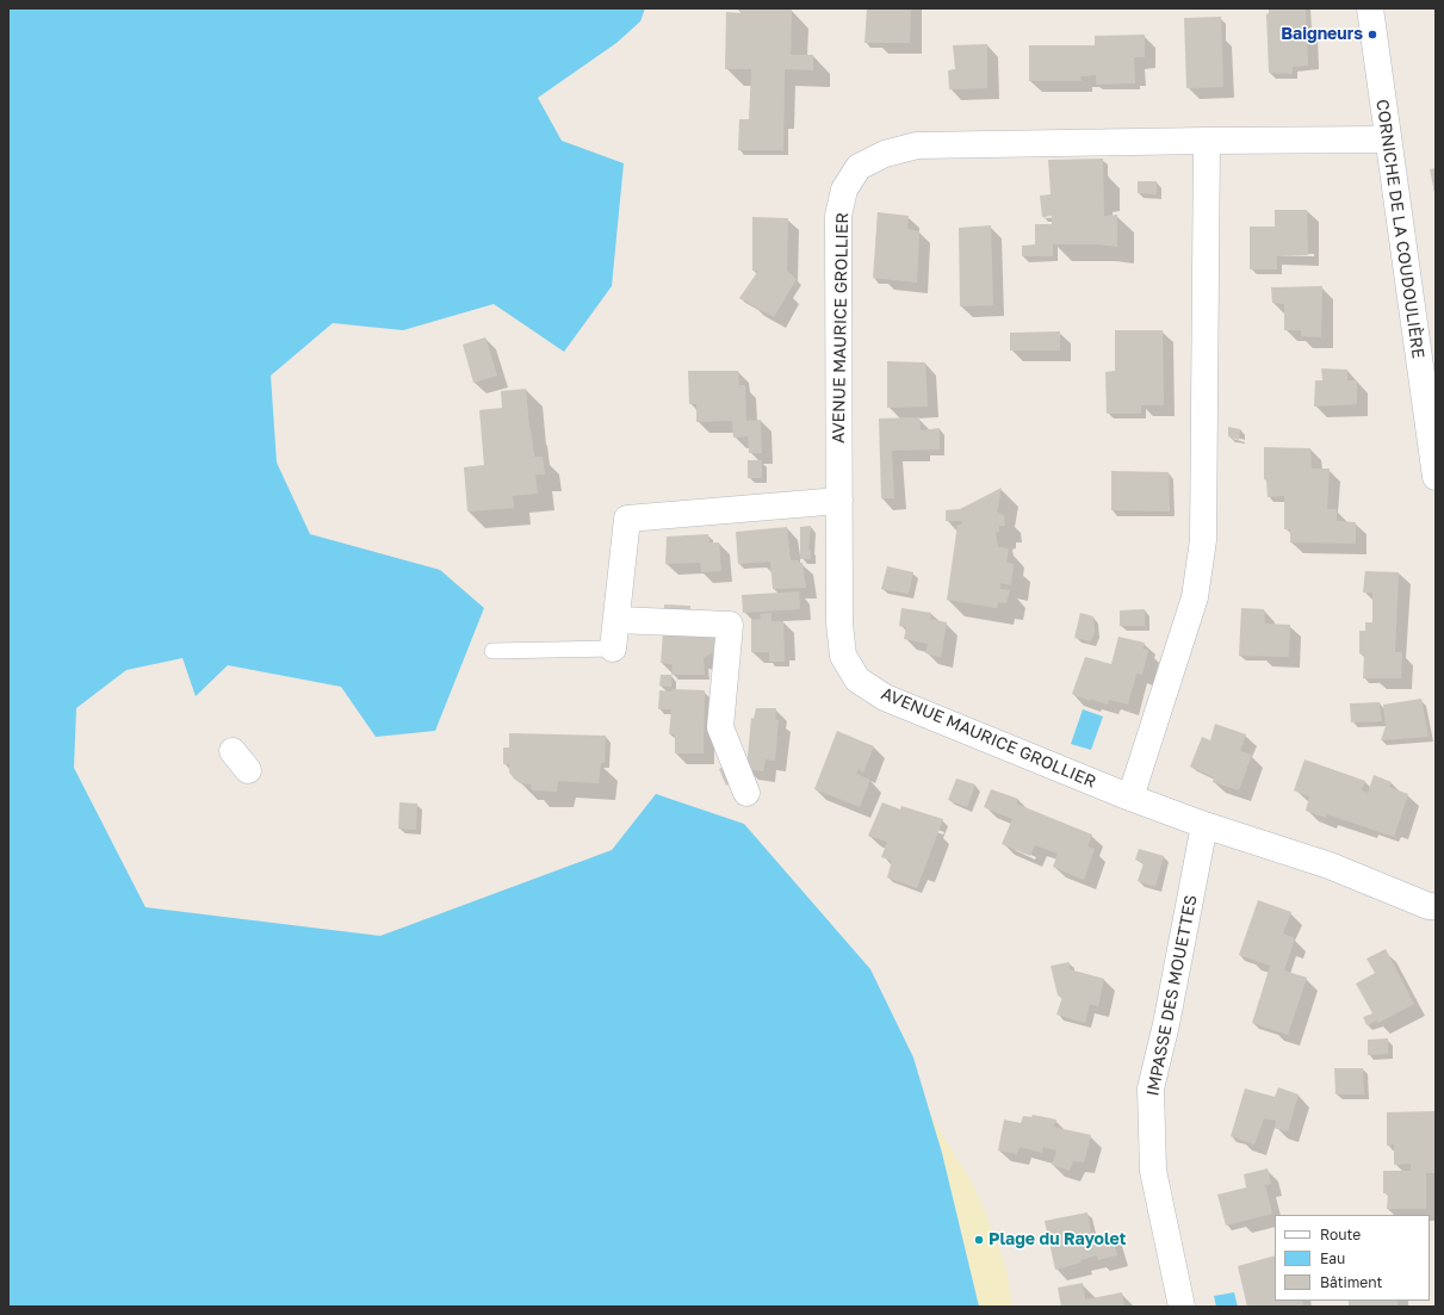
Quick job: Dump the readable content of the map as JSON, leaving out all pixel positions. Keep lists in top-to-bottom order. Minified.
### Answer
{"streets":{"street":["CORNICHE DE LA COUDOULIÈRE","AVENUE MAURICE GROLLIER","IMPASSE DES MOUETTES"]},"crossings":[["CORNICHE DE LA COUDOULIÈRE","AVENUE MAURICE GROLLIER"],["AVENUE MAURICE GROLLIER","IMPASSE DES MOUETTES"]],"places":["Baigneurs","Plage du Rayolet"],"legend":["Route","Eau","Bâtiment"]}
